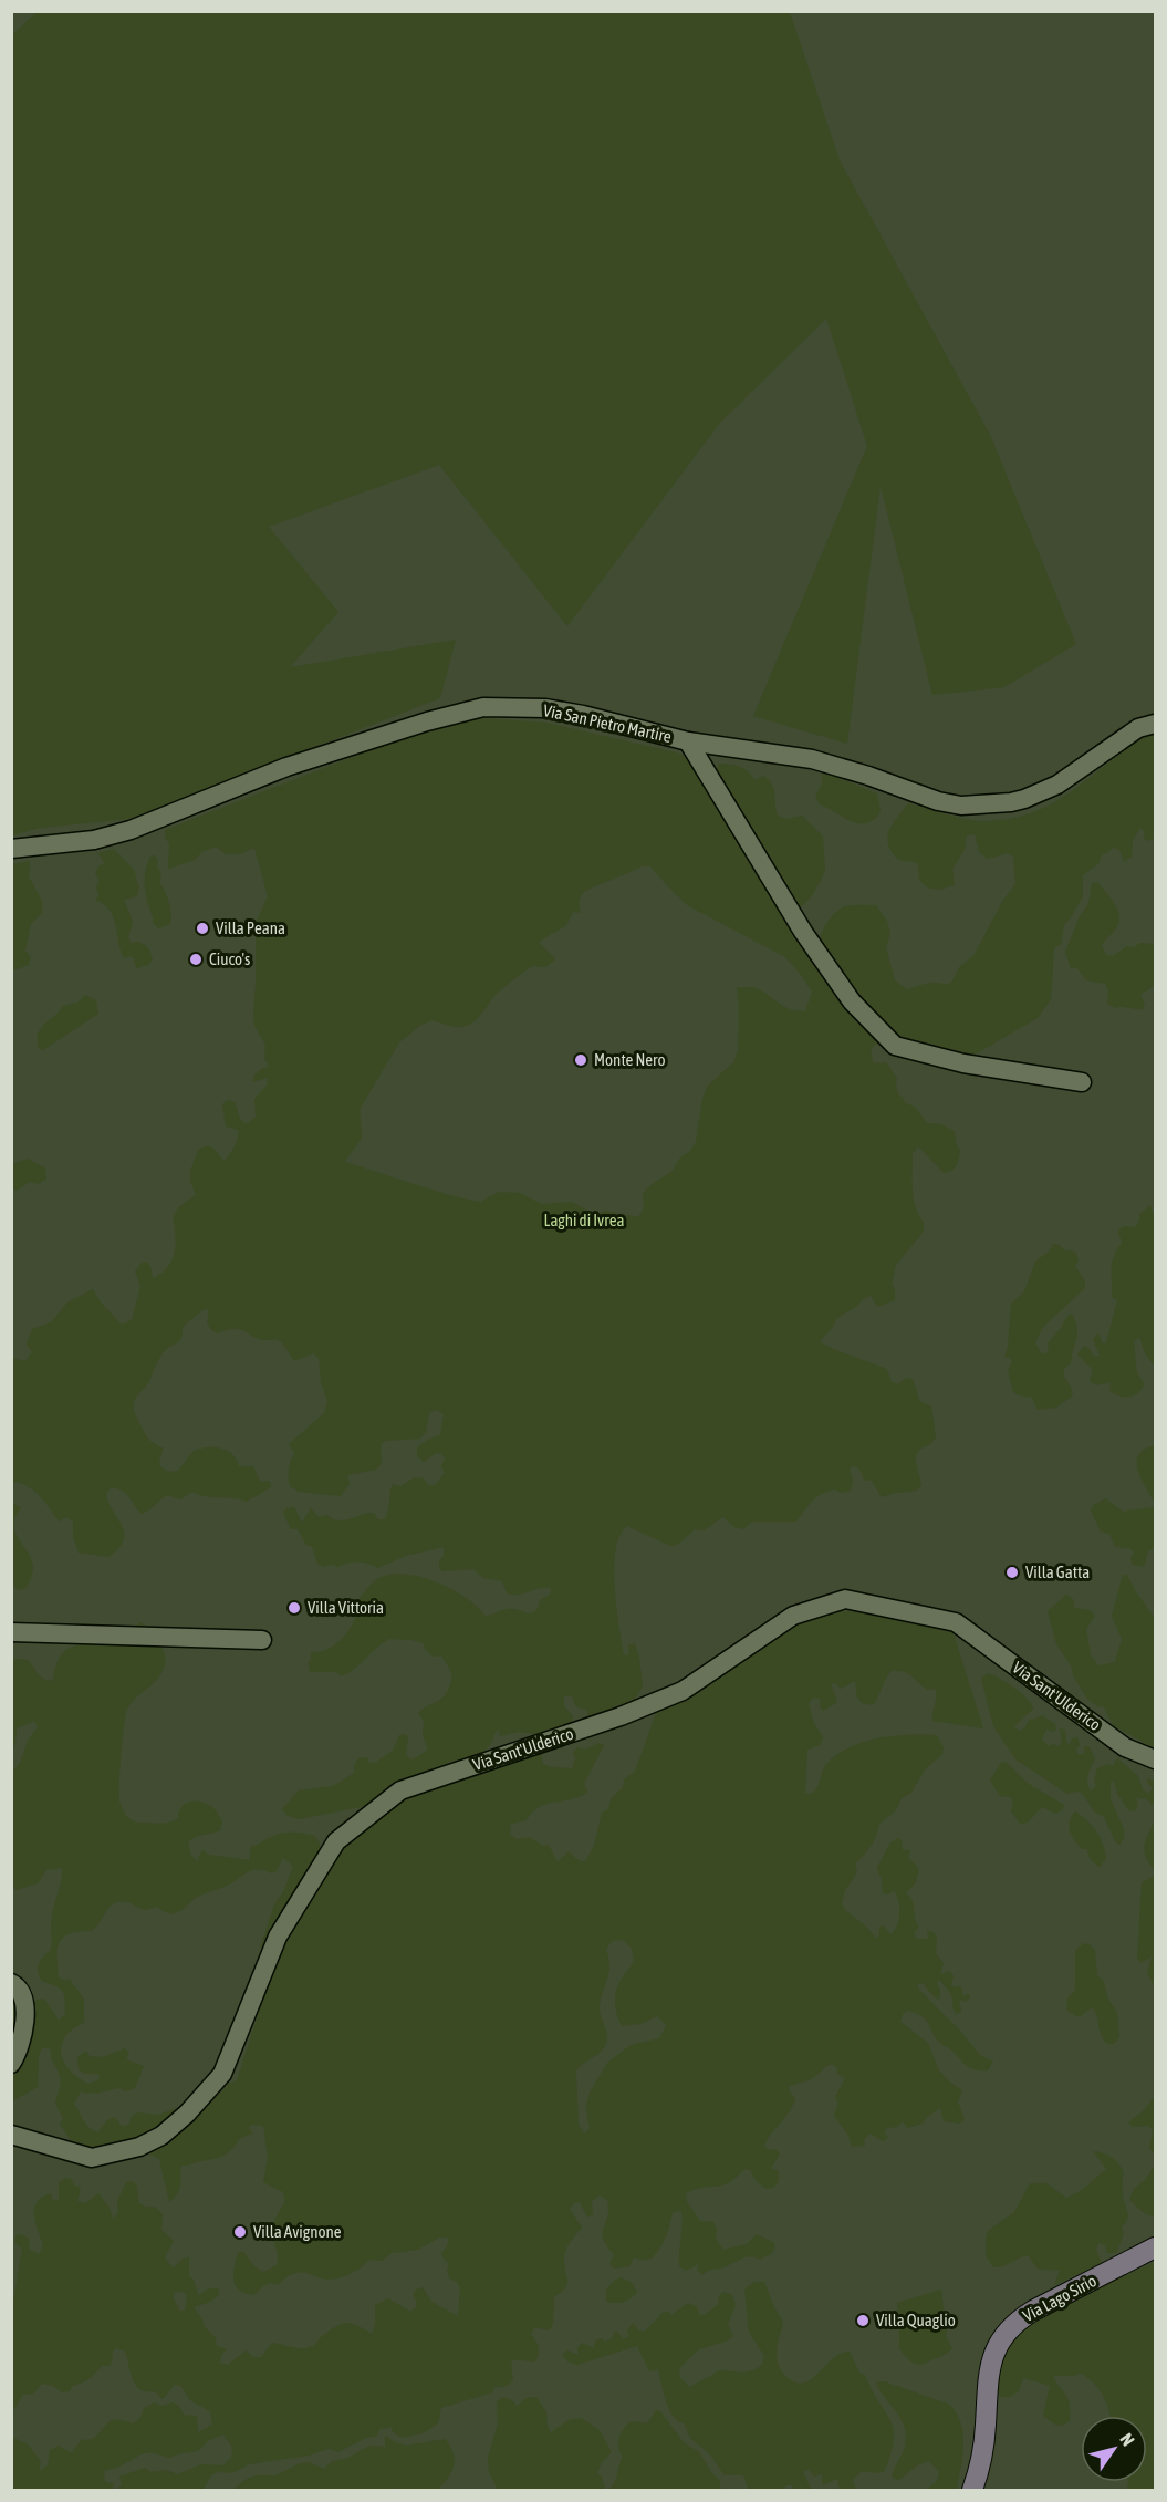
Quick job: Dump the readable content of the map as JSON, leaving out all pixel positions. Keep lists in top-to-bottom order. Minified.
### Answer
{"streets":{"main road":["Via Lago Sirio"],"street":["Via San Pietro Martire","Via Sant'Ulderico"]},"parks":["Laghi di Ivrea"],"places":["Villa Peana","Ciuco's","Monte Nero","Villa Gatta","Villa Vittoria","Villa Avignone","Villa Quaglio"],"north":"top right"}
